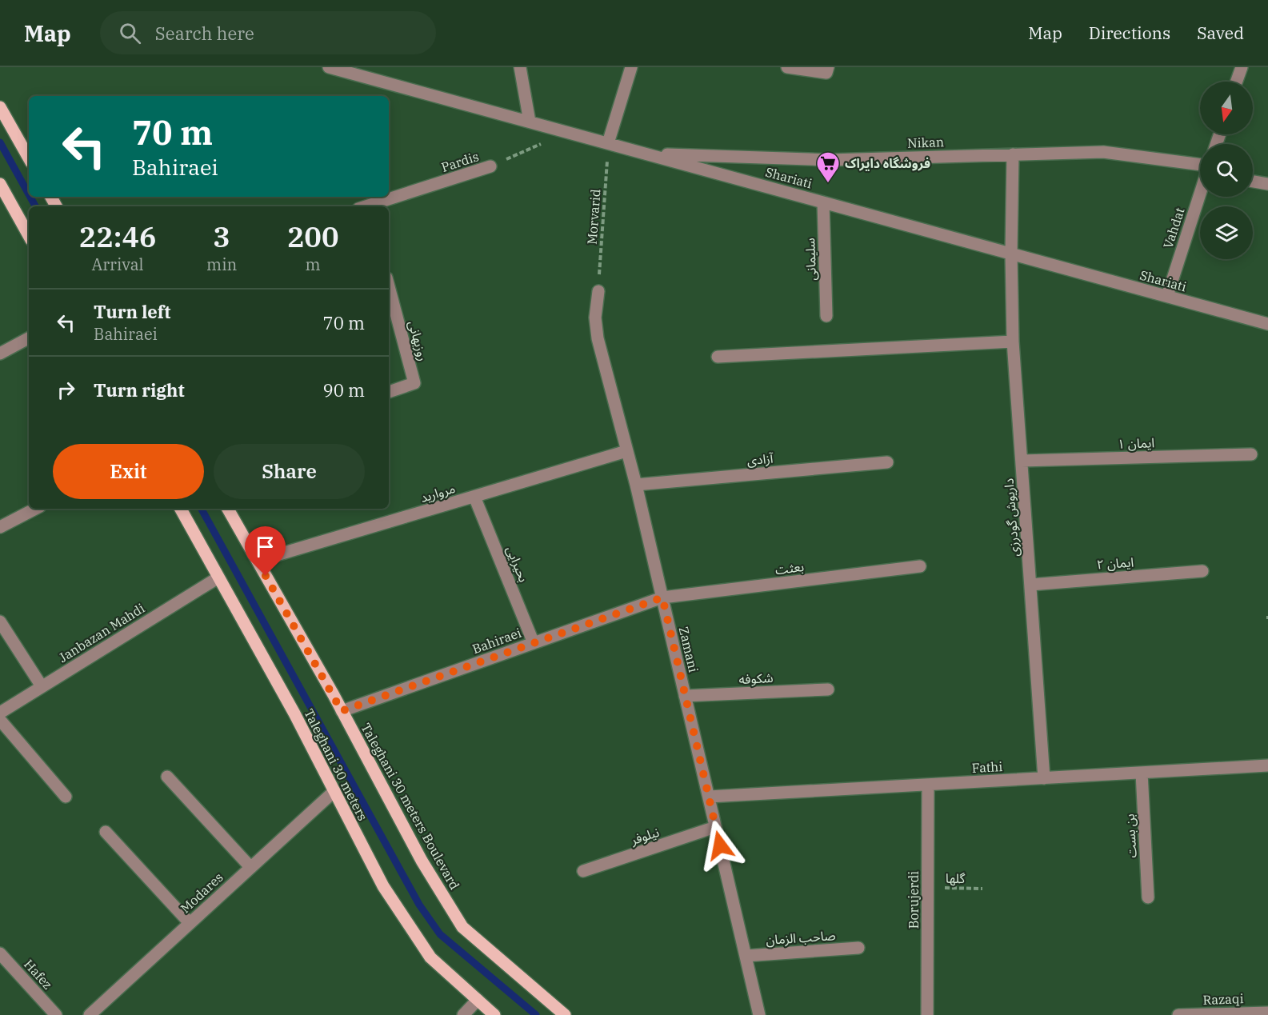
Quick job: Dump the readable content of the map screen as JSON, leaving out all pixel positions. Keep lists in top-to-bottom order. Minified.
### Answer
{"streets":{"main road":["Taleghani 30 meters","Taleghani 30 meters Boulevard"],"street":["Nikan","Pardis","Shariati","Vahdat","سلیمانی","روزبهانی","ایمان ۱","آزادی","مروارید","داریوش گودرزی","ایمان ۲","بحیرایی","بعثت","Janbazan Mahdi","Bahiraei","Zamani","شکوفه","Fathi","نیلوفر","بن بست","Modares","Borujerdi","صاحب الزمان","Hafez","Razaqi"],"path":["Morvarid","گلها"]},"crossings":[["Nikan","Shariati"],["Nikan","داریوش گودرزی"],["Pardis","Shariati"],["Shariati","Morvarid"],["Shariati","Vahdat"],["Shariati","سلیمانی"],["Shariati","داریوش گودرزی"],["Morvarid","Zamani"],["ایمان ۱","داریوش گودرزی"],["آزادی","Zamani"],["مروارید","بحیرایی"],["مروارید","Zamani"],["مروارید","Taleghani 30 meters Boulevard"],["داریوش گودرزی","ایمان ۲"],["داریوش گودرزی","Fathi"],["بحیرایی","Bahiraei"],["بعثت","Bahiraei"],["بعثت","Zamani"],["Janbazan Mahdi","Taleghani 30 meters"],["Bahiraei","Zamani"],["Bahiraei","Taleghani 30 meters Boulevard"],["Zamani","شکوفه"],["Zamani","Fathi"],["Zamani","نیلوفر"],["Zamani","صاحب الزمان"],["Taleghani 30 meters","Modares"],["Fathi","بن بست"],["Fathi","Borujerdi"],["گلها","Borujerdi"]],"places":{"supermarket":["فروشگاه دایراک"]},"north":"bottom","page":{"header":"Map","search":"Search here","nav":["Map","Directions","Saved"],"turn":["70 m","Bahiraei"],"eta":["22:46","Arrival","3","min","200","m"],"list":[{"name":"Turn left","note":"Bahiraei","value":"70 m"},{"name":"Turn right","value":"90 m"}],"buttons":["Exit","Share"]}}
